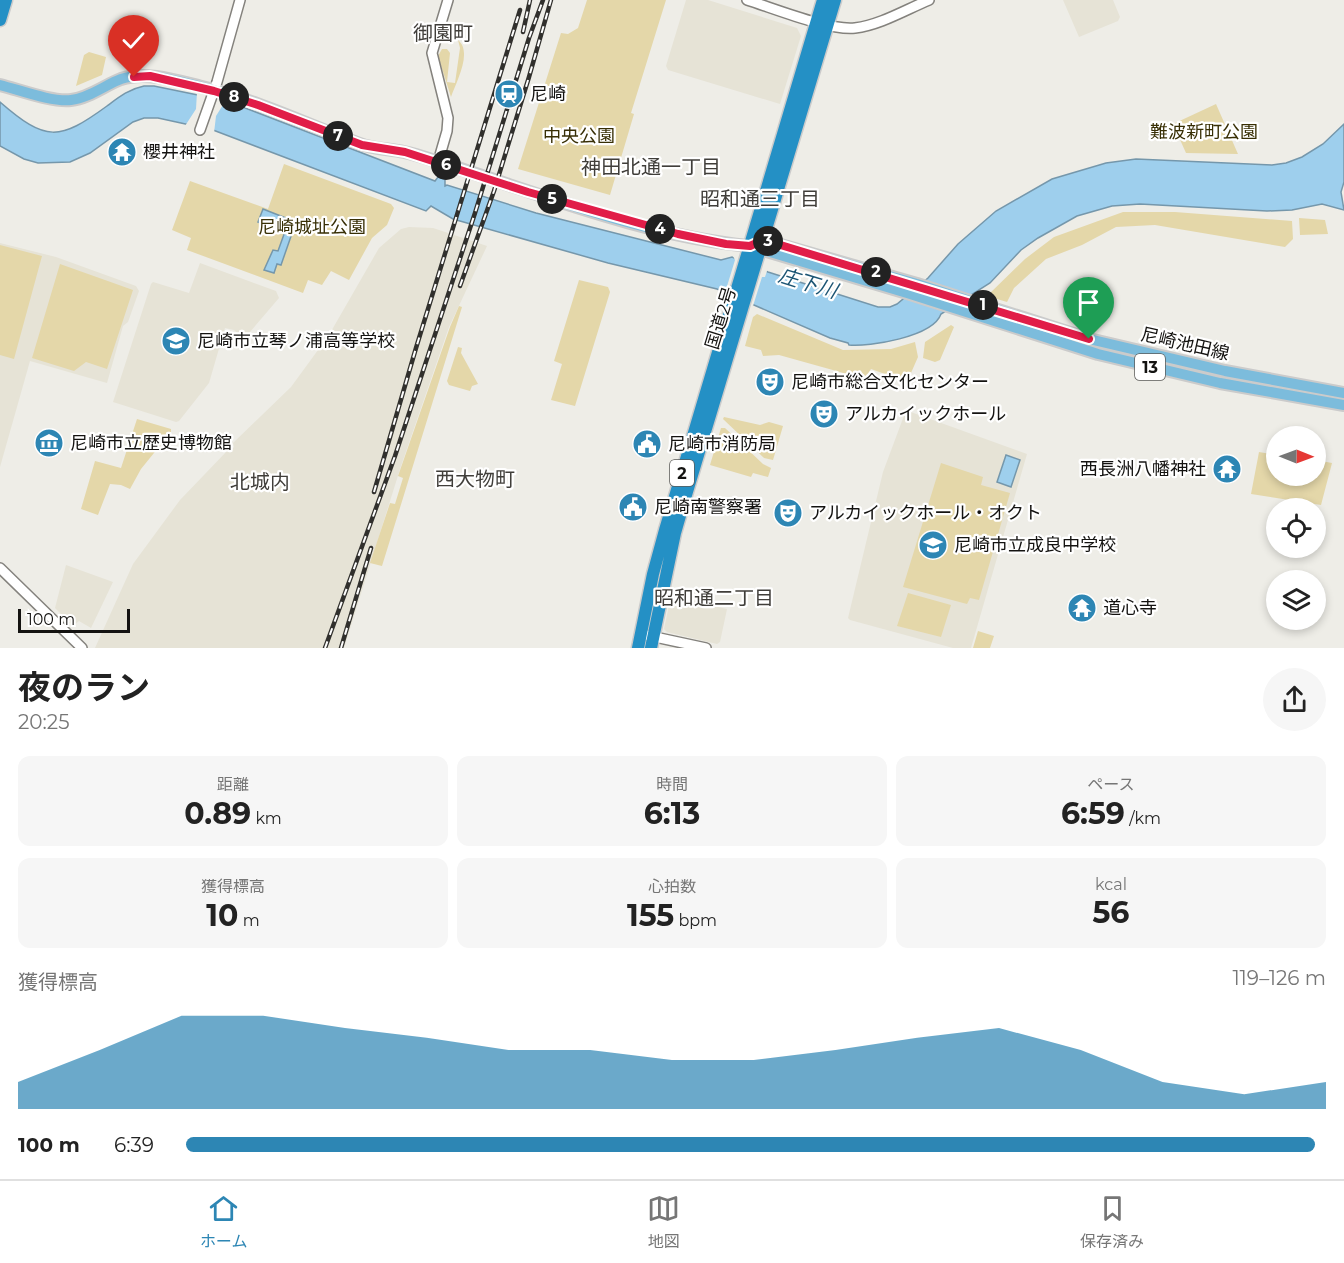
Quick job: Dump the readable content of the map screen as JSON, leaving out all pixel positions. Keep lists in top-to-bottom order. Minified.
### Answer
{"streets":{"highway":["国道2号","2"],"main road":["尼崎池田線","13"]},"crossings":[["国道2号","尼崎池田線"]],"districts":["御園町","神田北通一丁目","昭和通三丁目","西大物町","北城内","昭和通二丁目"],"water":["庄下川"],"parks":["難波新町公園","中央公園","尼崎城址公園"],"places":{"station":["尼崎"],"temple":["櫻井神社","西長洲八幡神社","道心寺"],"school or university":["尼崎市立琴ノ浦高等学校","尼崎市立成良中学校"],"theatre":["尼崎市総合文化センター","アルカイックホール","アルカイックホール・オクト"],"museum":["尼崎市立歴史博物館"],"public building":["尼崎市消防局","尼崎南警察署"]},"scale_bar":"100 m","north":"right","page":{"pins":["8","7","6","5","4","3","2","1"],"scale":"100 m","heading":["夜のラン","20:25"],"stats":[["距離","0.89 km"],["時間","6:13"],["ペース","6:59 /km"],["獲得標高","10 m"],["心拍数","155 bpm"],["kcal","56"]],"chart":["獲得標高","119–126 m"],"list":[{"name":"100 m","note":"6:39"}],"tabs":["ホーム","地図","保存済み"]}}
